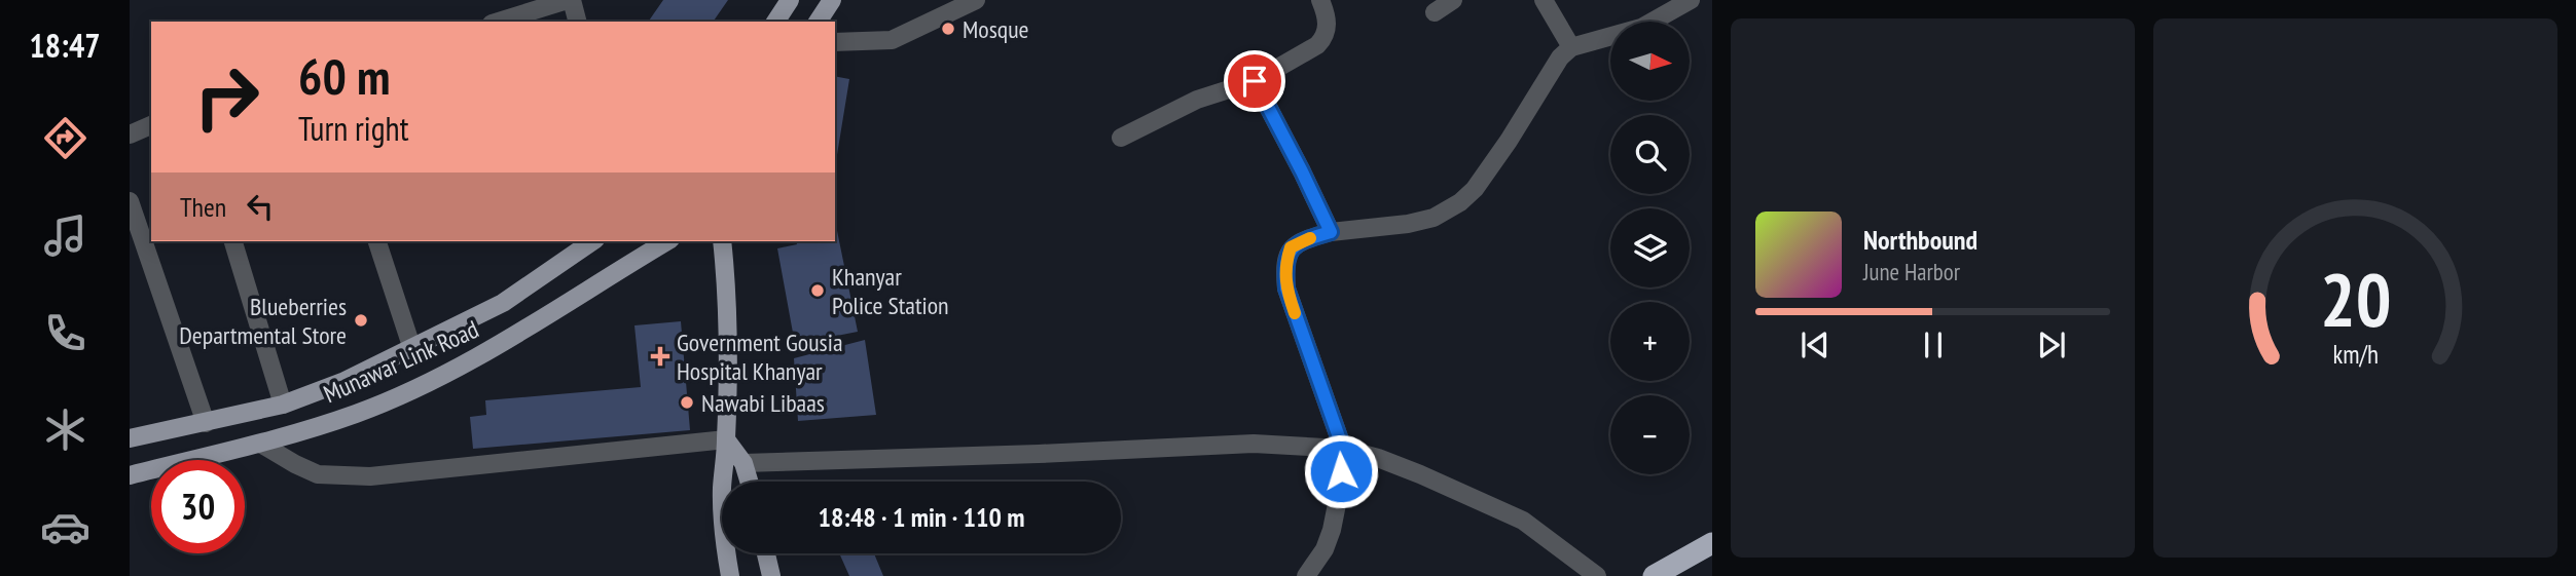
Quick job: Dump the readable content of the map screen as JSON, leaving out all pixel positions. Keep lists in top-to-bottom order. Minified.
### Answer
{"streets":{"main road":["Munawar Link Road"]},"places":{"other":["Mosque","Khanyar Police Station","Blueberries Departmental Store","Nawabi Libaas"],"health":["Government Gousia Hospital Khanyar"]},"north":"right","page":{"tabs":"18:47","map_buttons":["+","−"],"turn":["60 m","Turn right"],"then":"Then","song":["Northbound","June Harbor"],"limit":"30","trip":"18:48 · 1 min · 110 m","gauge":["20","km/h"]}}
